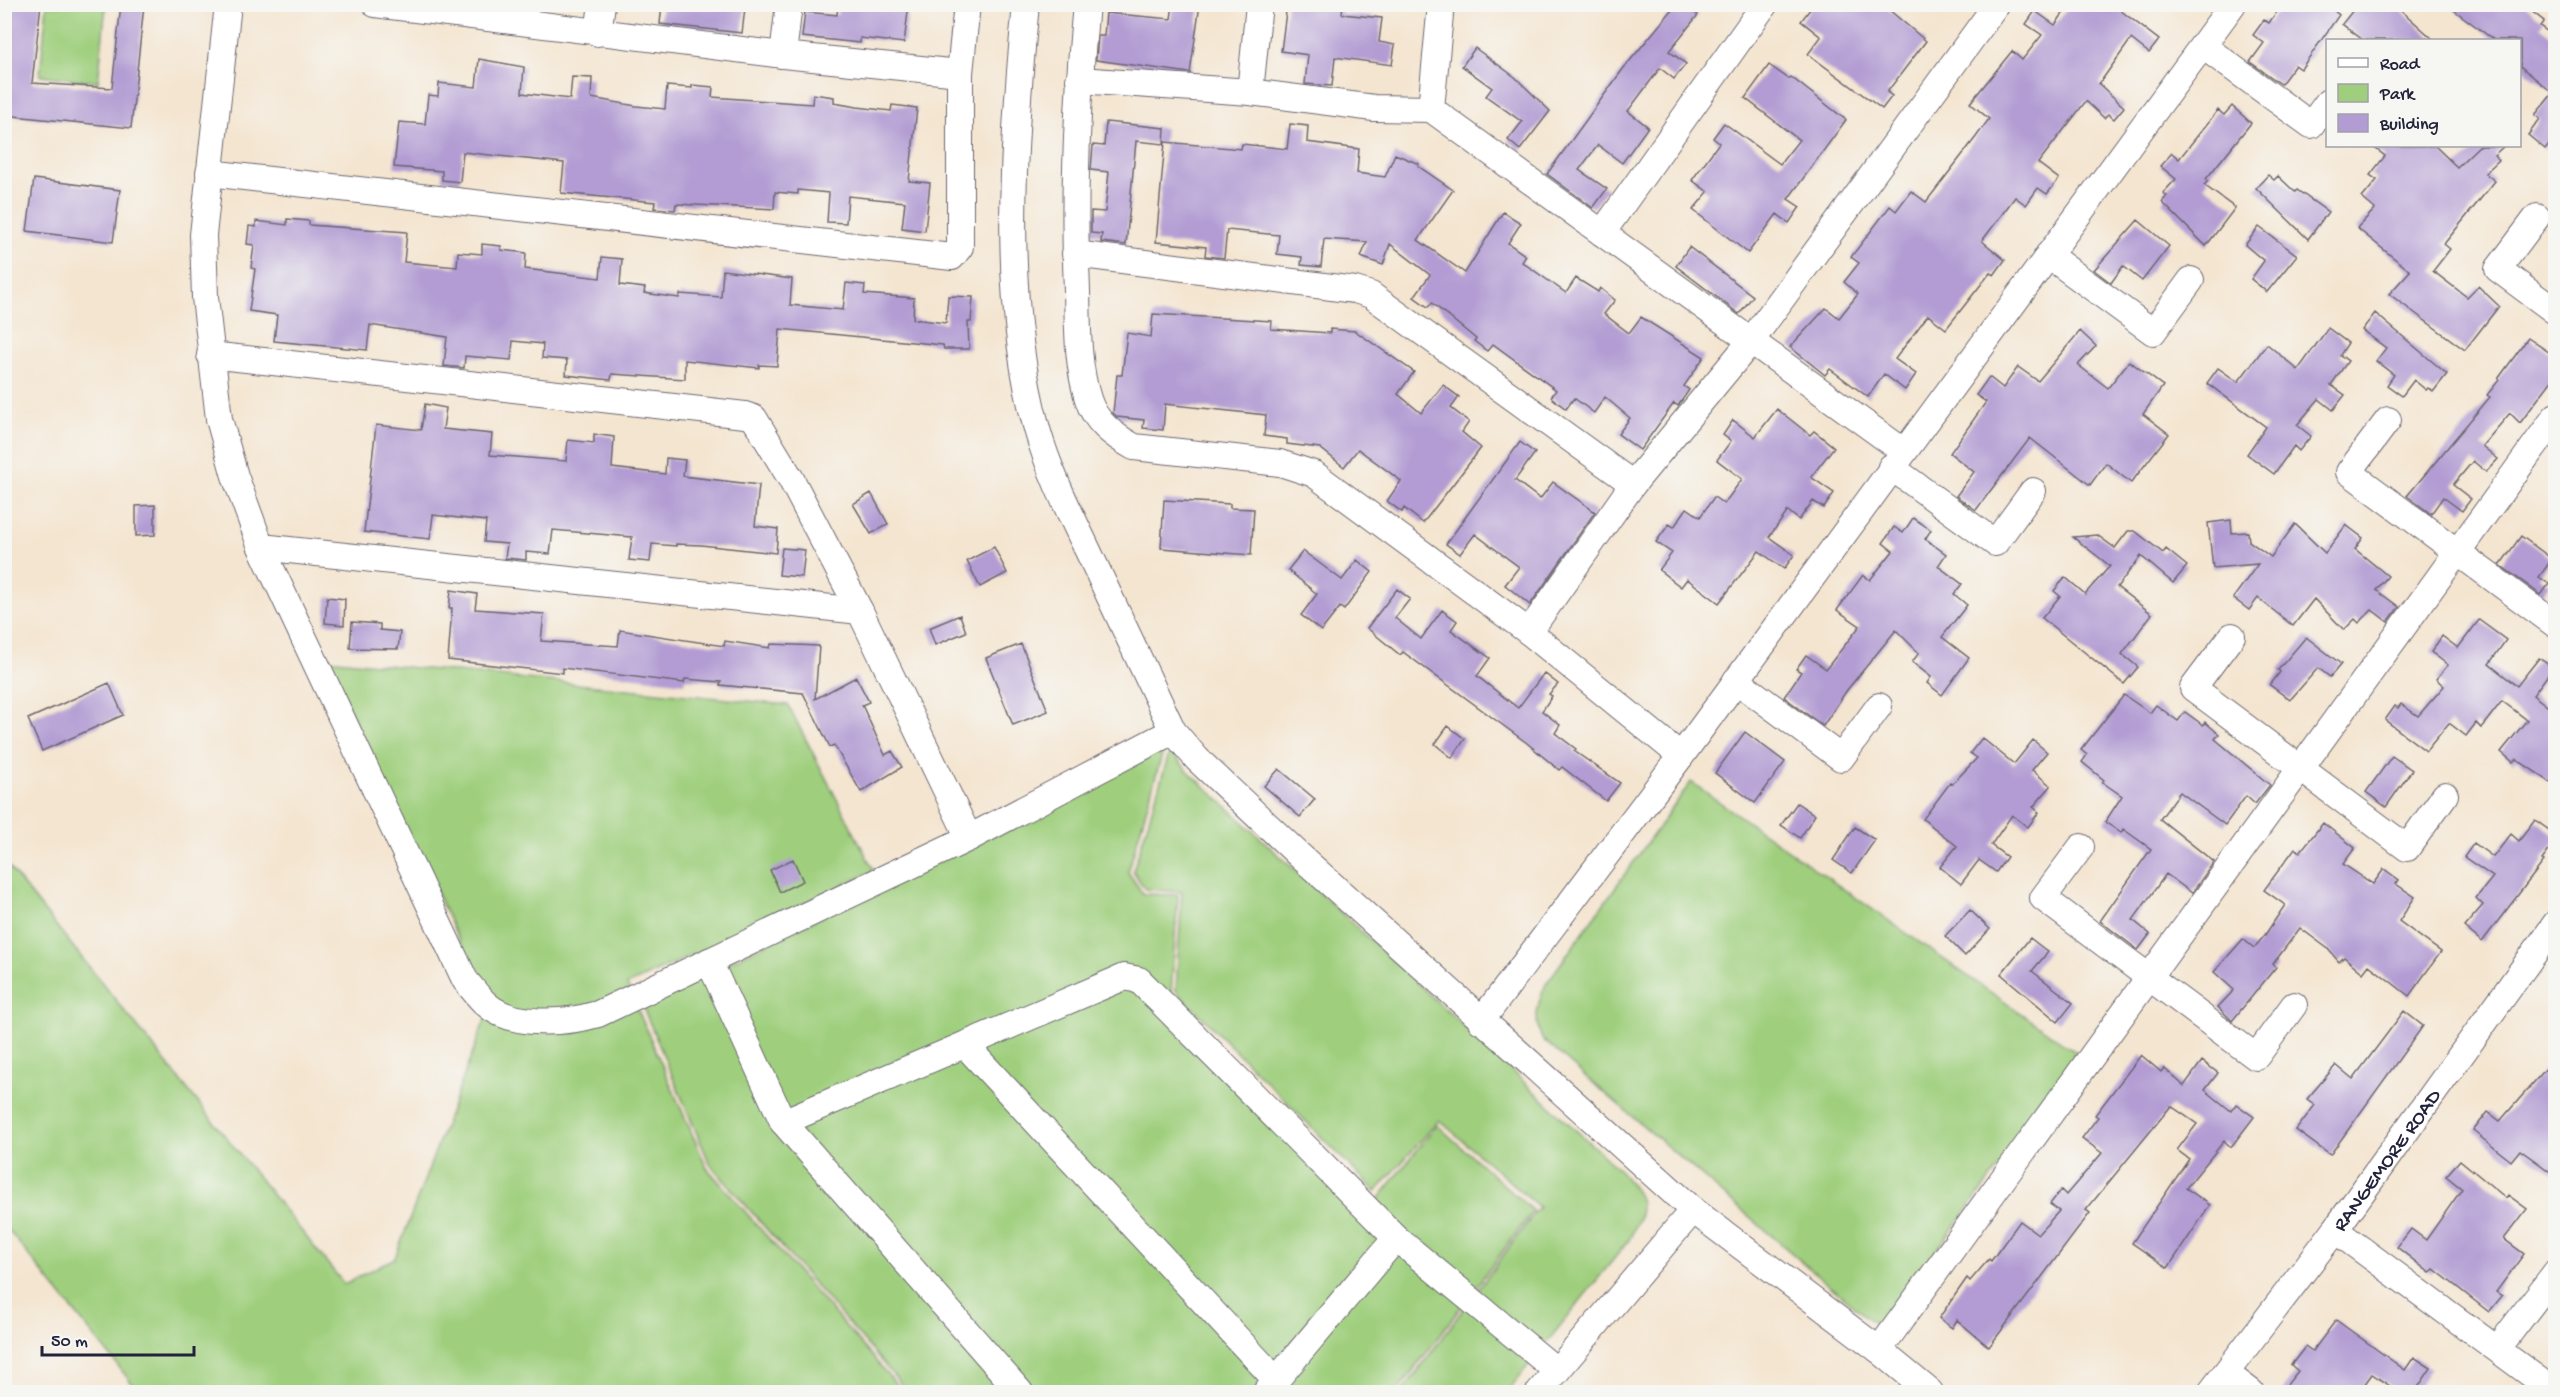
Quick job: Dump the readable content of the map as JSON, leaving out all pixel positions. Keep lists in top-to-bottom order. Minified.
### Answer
{"streets":{"street":["RANGEMORE ROAD"]},"legend":["Road","Park","Building"],"scale_bar":"50 m"}
